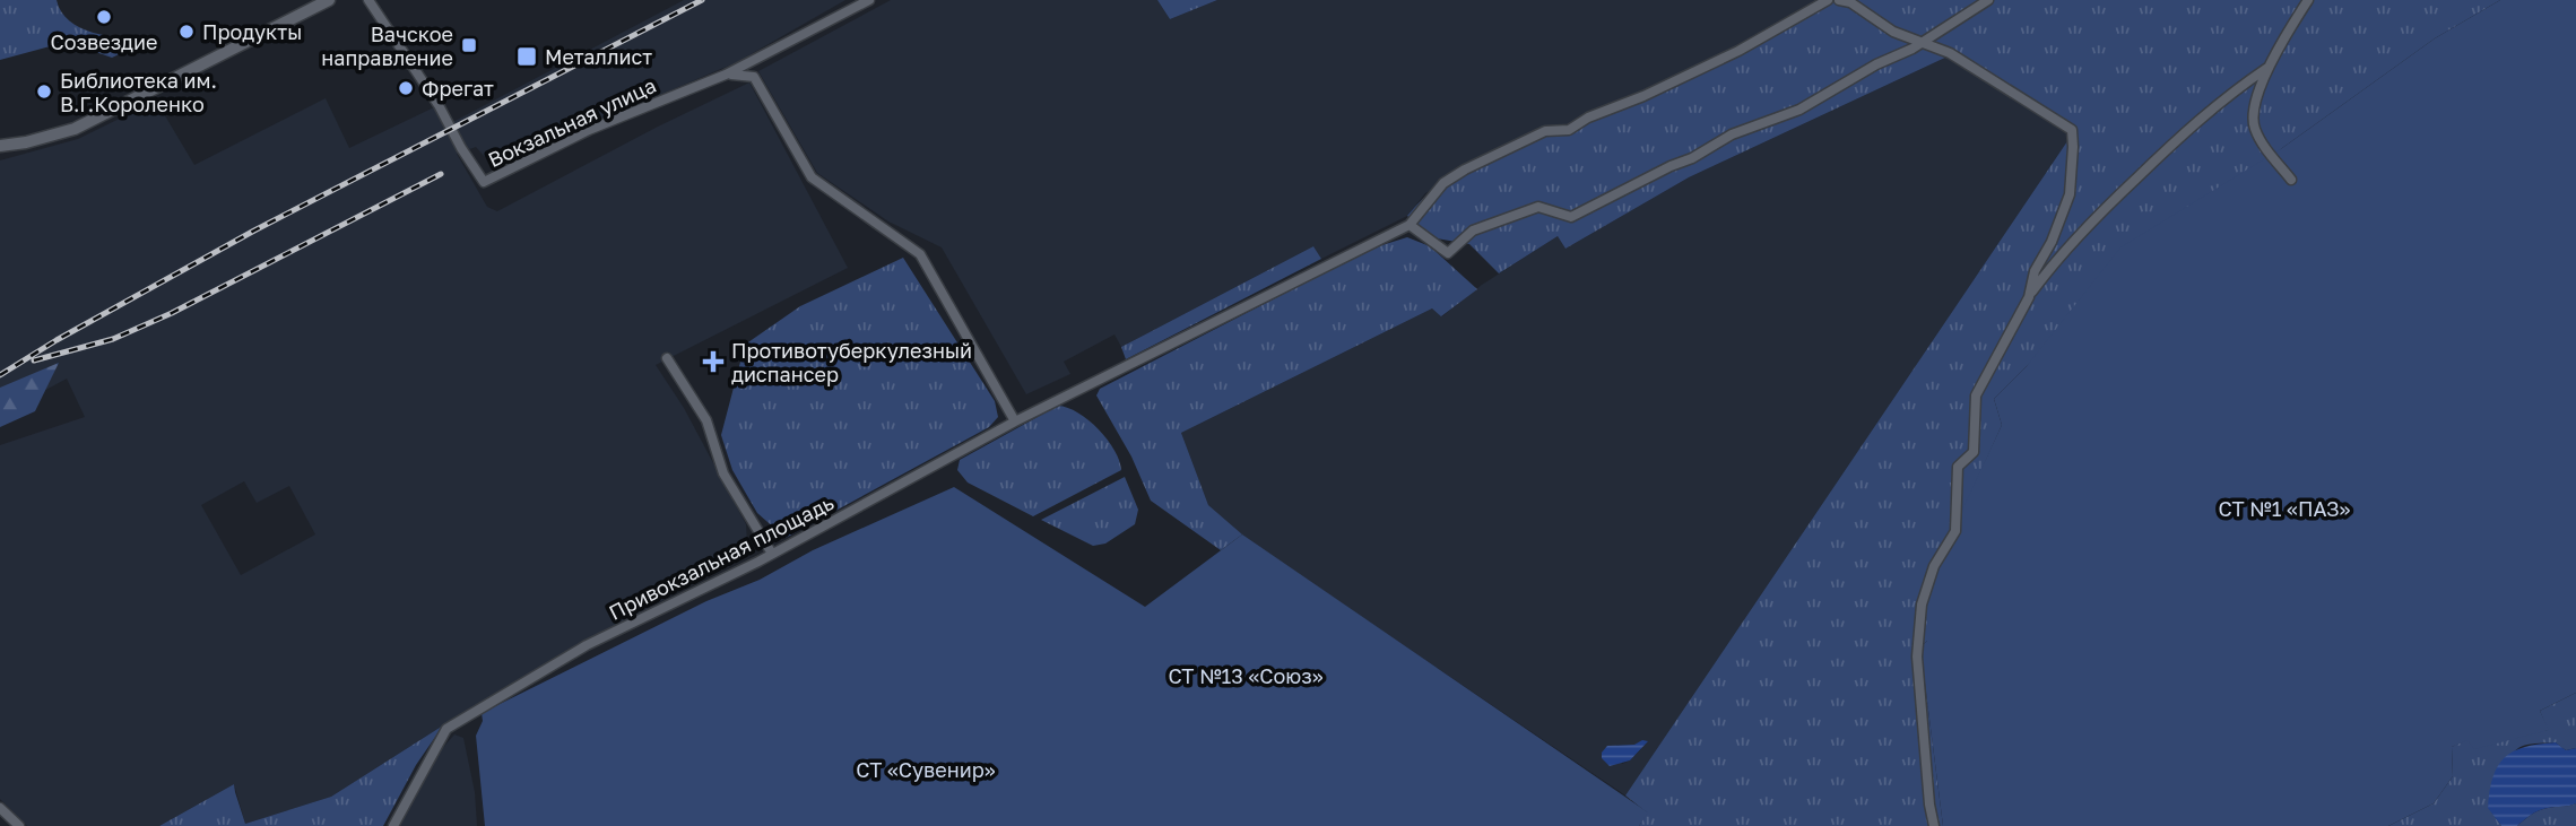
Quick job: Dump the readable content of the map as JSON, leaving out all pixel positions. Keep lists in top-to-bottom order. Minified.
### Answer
{"streets":{"street":["Вокзальная улица","Привокзальная площадь"]},"parks":["СТ №1 «ПАЗ»","СТ №13 «Союз»","СТ «Сувенир»"],"places":{"other":["Созвездие","Продукты","Фрегат","Библиотека им. В.Г.Короленко"],"transit":["Вачское направление","Металлист"],"health":["Противотуберкулезный диспансер"]}}
